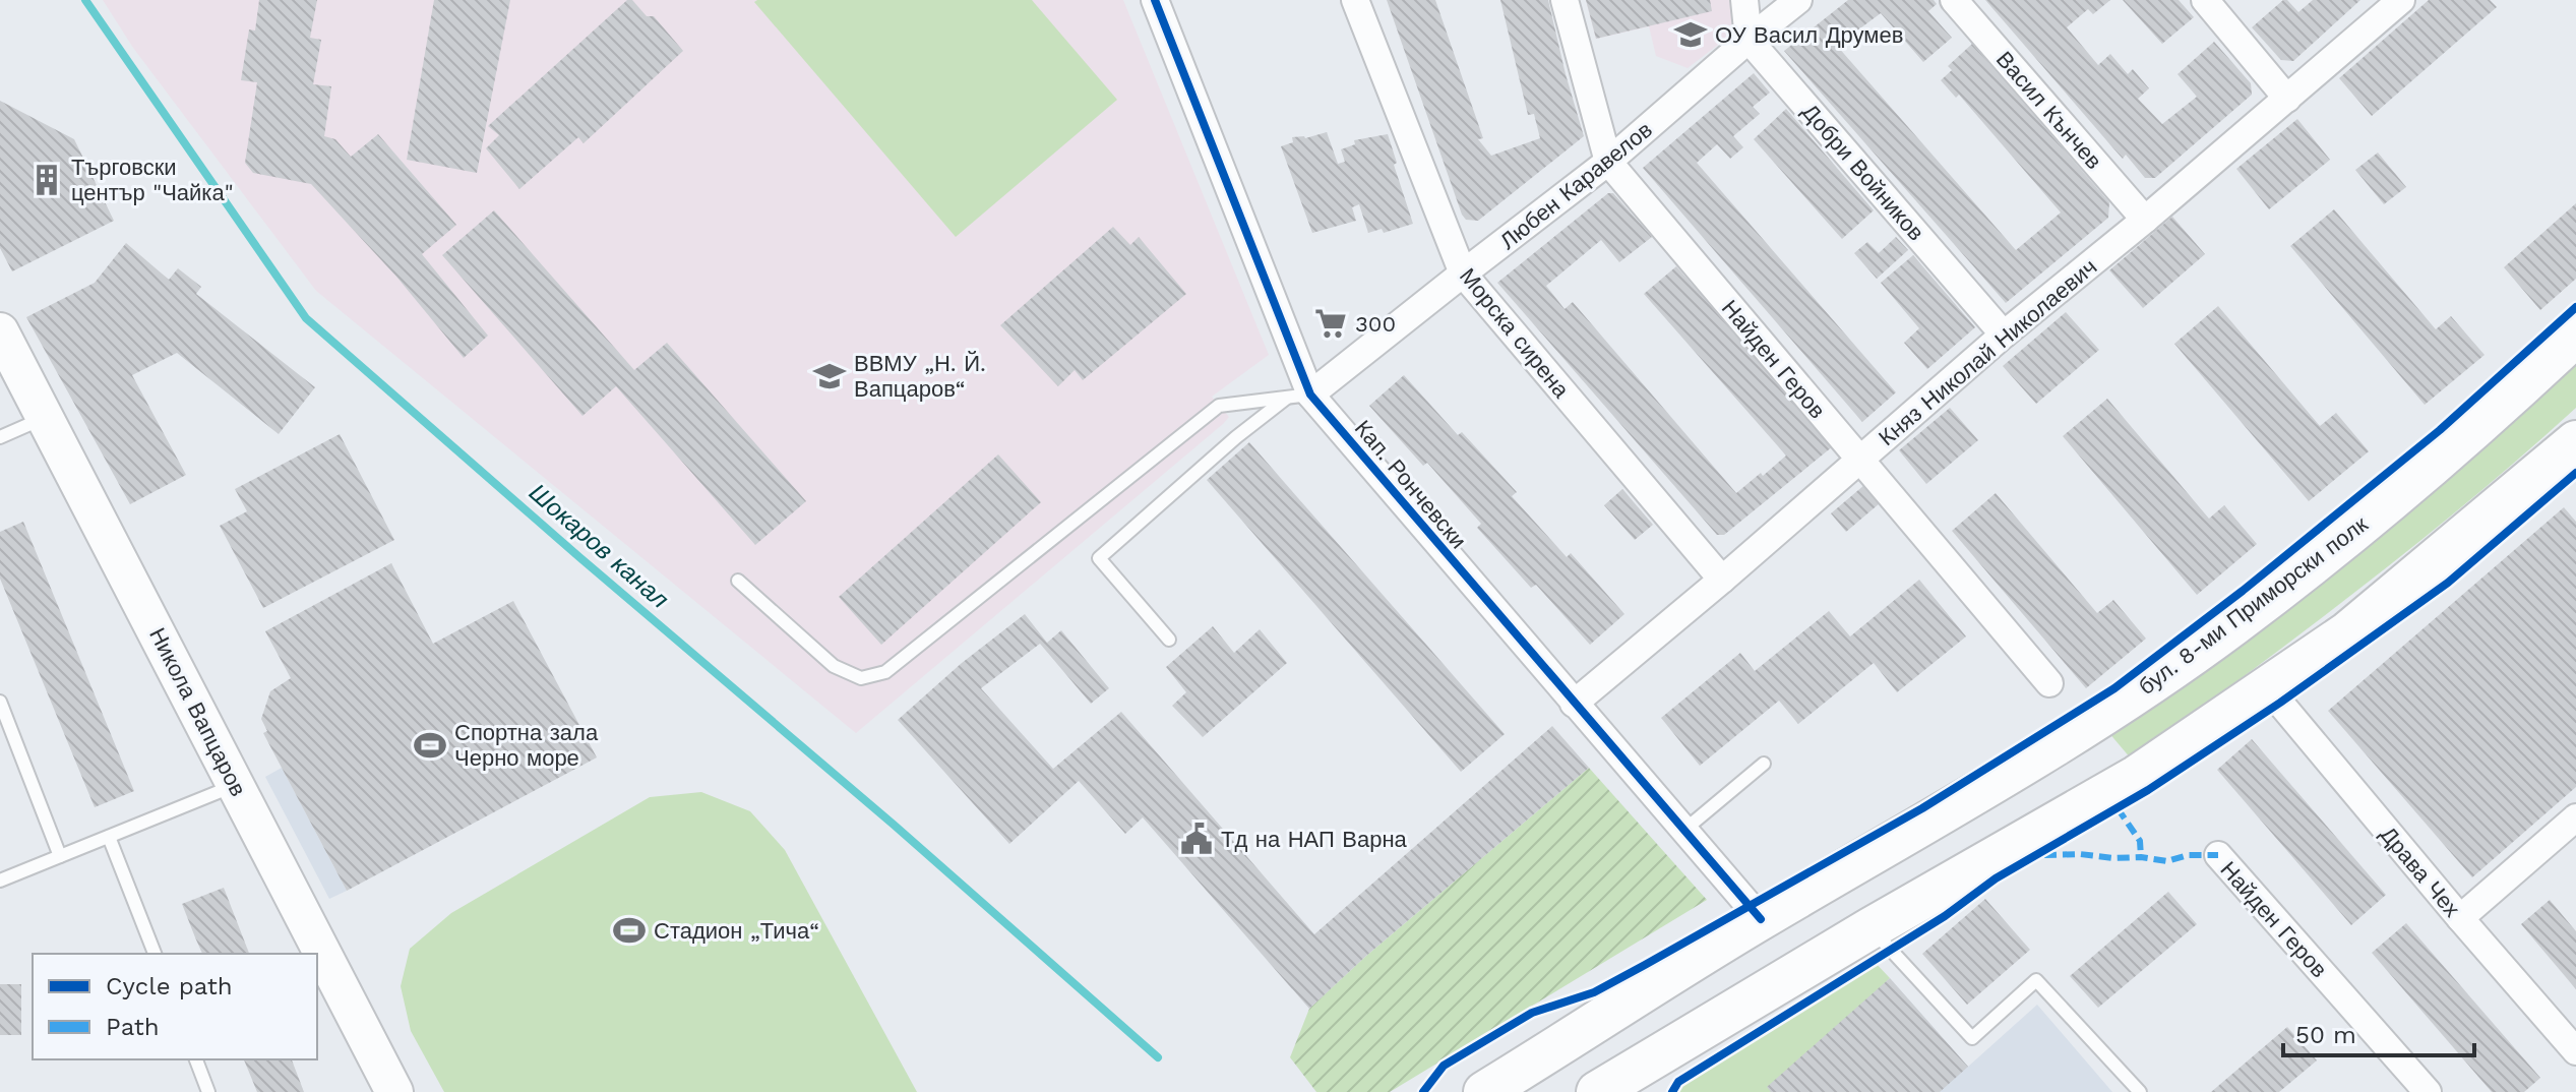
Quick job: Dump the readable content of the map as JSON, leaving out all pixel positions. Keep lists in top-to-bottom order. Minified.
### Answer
{"streets":{"main road":["бул. 8-ми Приморски полк"],"street":["Васил Кънчев","Добри Войников","Любен Каравелов","Морска сирена","Княз Николай Николаевич","Найден Геров","Кап. Рончевски","Никола Вапцаров","Драва Чех"]},"crossings":[["Васил Кънчев","Княз Николай Николаевич"],["Добри Войников","Любен Каравелов"],["Добри Войников","Княз Николай Николаевич"],["Любен Каравелов","Морска сирена"],["Любен Каравелов","Найден Геров"],["Любен Каравелов","Кап. Рончевски"],["Морска сирена","Княз Николай Николаевич"],["Княз Николай Николаевич","Найден Геров"],["Княз Николай Николаевич","Кап. Рончевски"],["Кап. Рончевски","бул. 8-ми Приморски полк"]],"water":["Шокаров канал"],"places":{"school or university":["ОУ Васил Друмев","ВВМУ „Н. Й. Вапцаров“"],"building":["Търговски център \"Чайка\""],"supermarket":["300"],"sports":["Спортна зала Черно море","Стадион „Тича“"],"public building":["Тд на НАП Варна"]},"legend":["Cycle path","Path"],"scale_bar":"50 m"}
